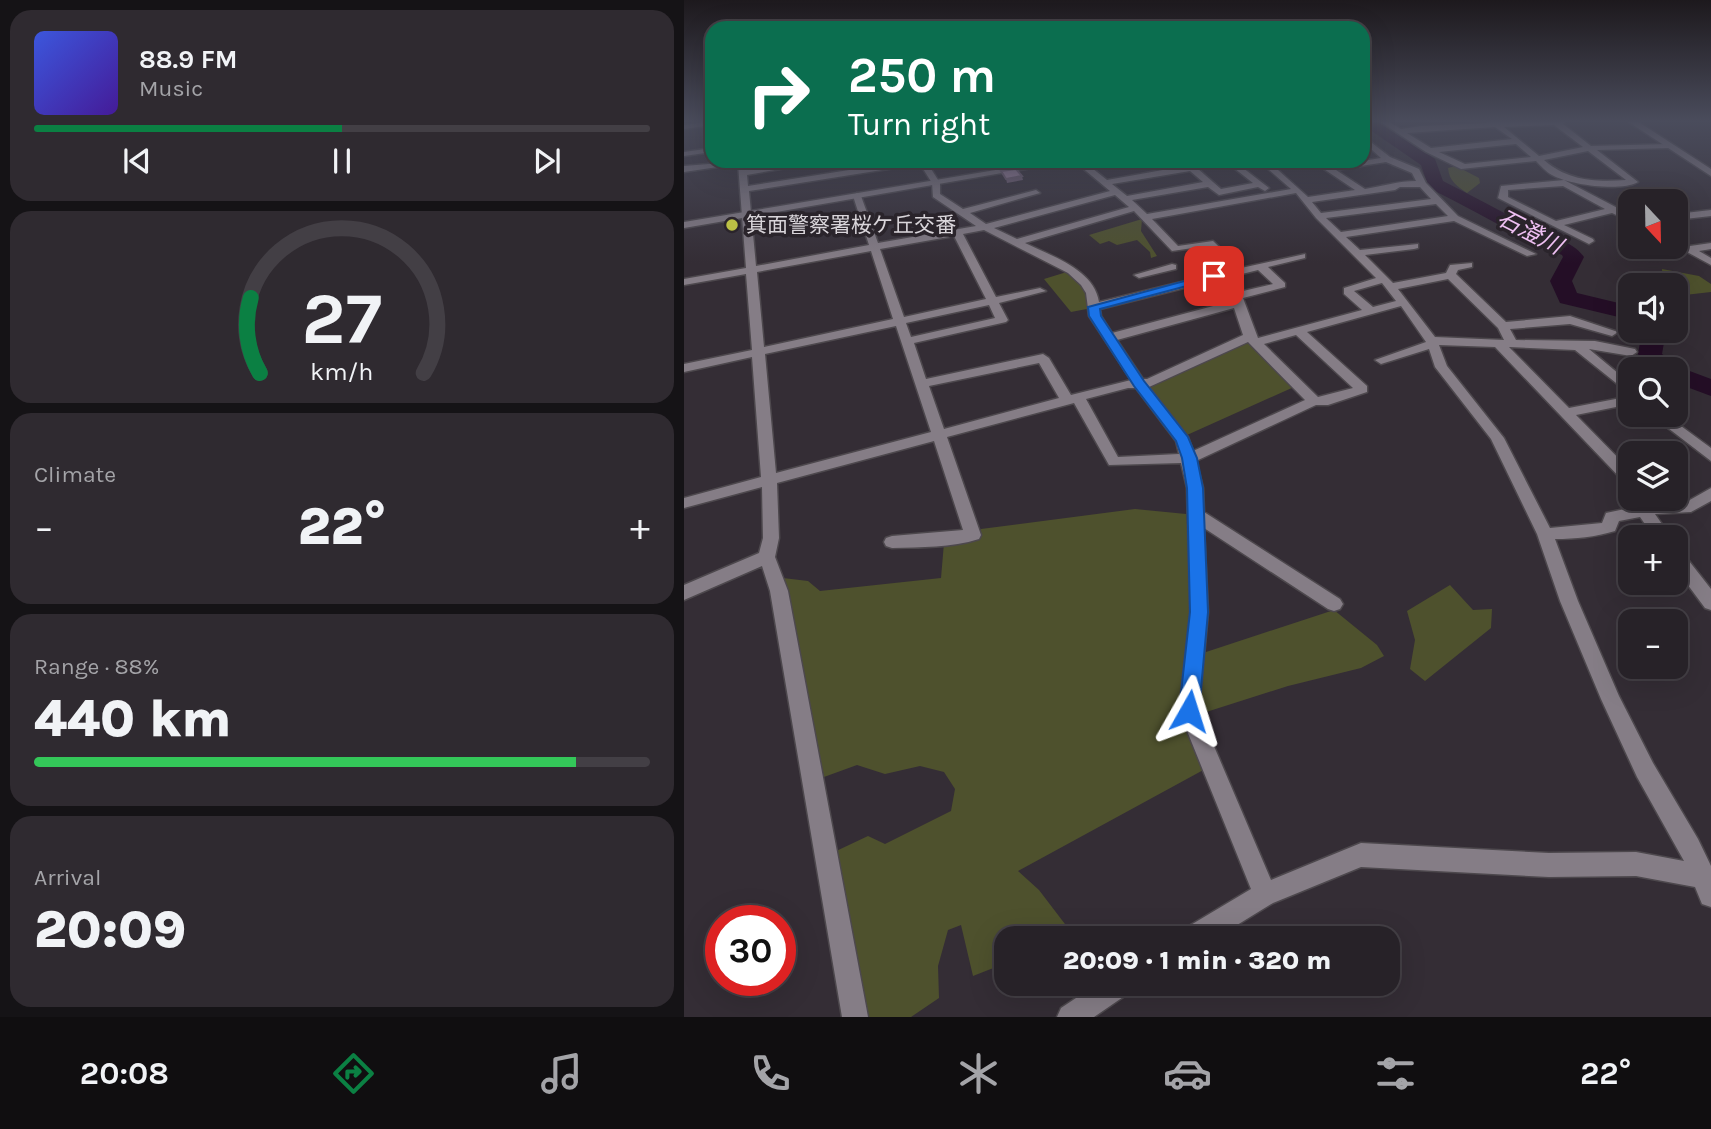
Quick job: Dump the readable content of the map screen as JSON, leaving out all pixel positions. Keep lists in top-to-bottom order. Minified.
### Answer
{"water":["石澄川"],"places":["箕面警察署桜ケ丘交番"],"north":"bottom","page":{"turn":["250 m","Turn right"],"song":["88.9 FM","Music"],"map_buttons":["+","−"],"tile":["Climate",["Range · 88%","440 km"],["Arrival","20:09"]],"heat":["−","22°","+"],"limit":"30","trip":"20:09 · 1 min · 320 m","tabs":["20:08","22°"],"gauge":["27","km/h"]}}
